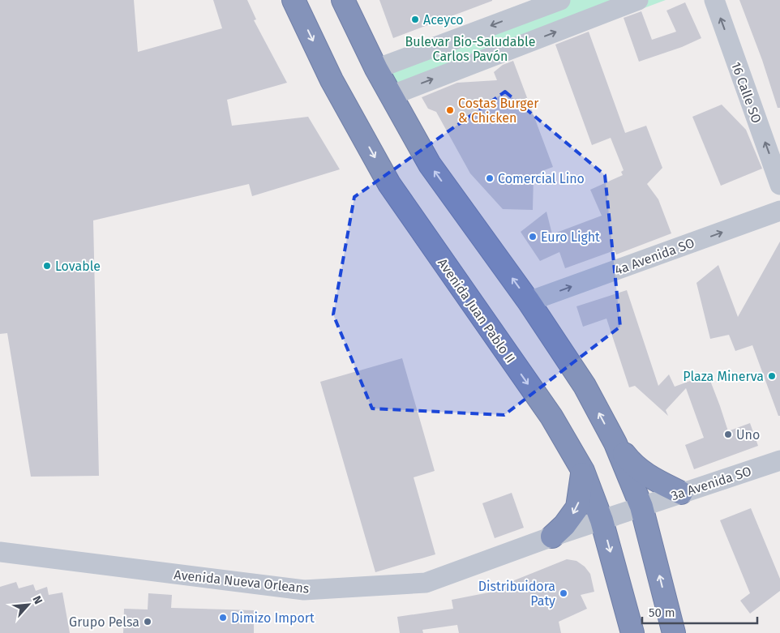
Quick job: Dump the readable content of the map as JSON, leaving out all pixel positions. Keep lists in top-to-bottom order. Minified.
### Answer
{"streets":{"highway":["Avenida Juan Pablo II"],"street":["16 Calle SO","4a Avenida SO","3a Avenida SO","Avenida Nueva Orleans"]},"crossings":[["Avenida Juan Pablo II","Avenida Nueva Orleans"],["3a Avenida SO","Avenida Nueva Orleans"]],"one_way":["16 Calle SO","4a Avenida SO"],"parks":["Bulevar Bio-Saludable Carlos Pavón"],"places":["Aceyco","Costas Burger & Chicken","Comercial Lino","Euro Light","Lovable","Plaza Minerva","Uno","Distribuidora Paty","Dimizo Import","Grupo Pelsa"],"scale_bar":"50 m","north":"top right"}
